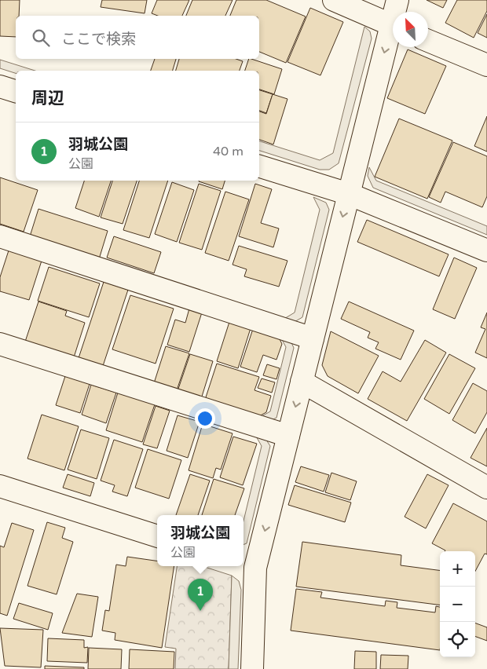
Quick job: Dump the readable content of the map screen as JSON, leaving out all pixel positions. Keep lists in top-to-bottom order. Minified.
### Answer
{"north":"top left","page":{"search":"ここで検索","heading":"周辺","list":[{"mark":"1","name":"羽城公園","note":"公園","value":"40 m"}],"popup":["羽城公園","公園"],"map_buttons":["+","−"],"pins":"1"}}
